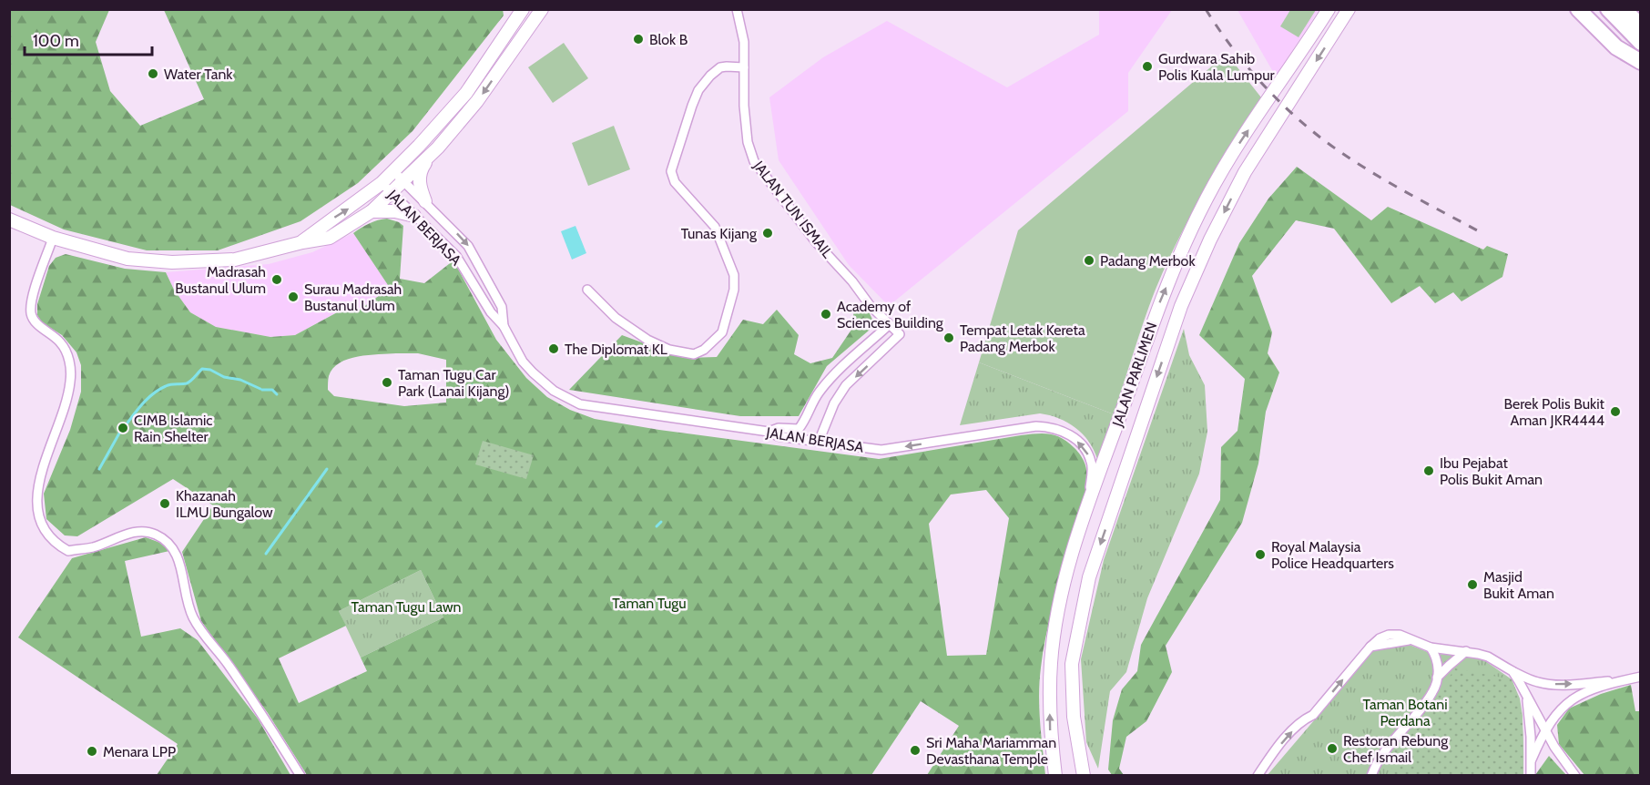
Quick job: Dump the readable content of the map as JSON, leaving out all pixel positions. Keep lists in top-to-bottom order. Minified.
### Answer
{"streets":{"street":["JALAN TUN ISMAIL","JALAN BERJASA","JALAN PARLIMEN"]},"crossings":[["JALAN TUN ISMAIL","JALAN BERJASA"],["JALAN BERJASA","JALAN PARLIMEN"]],"parks":["Taman Tugu","Taman Tugu Lawn","Taman Botani Perdana"],"places":["Blok B","Gurdwara Sahib Polis Kuala Lumpur","Water Tank","Tunas Kijang","Padang Merbok","Madrasah Bustanul Ulum","Surau Madrasah Bustanul Ulum","Academy of Sciences Building","Tempat Letak Kereta Padang Merbok","The Diplomat KL","Taman Tugu Car Park (Lanai Kijang)","Berek Polis Bukit Aman JKR4444","CIMB Islamic Rain Shelter","Ibu Pejabat Polis Bukit Aman","Khazanah ILMU Bungalow","Royal Malaysia Police Headquarters","Masjid Bukit Aman","Restoran Rebung Chef Ismail","Sri Maha Mariamman Devasthana Temple","Menara LPP"],"scale_bar":"100 m"}
